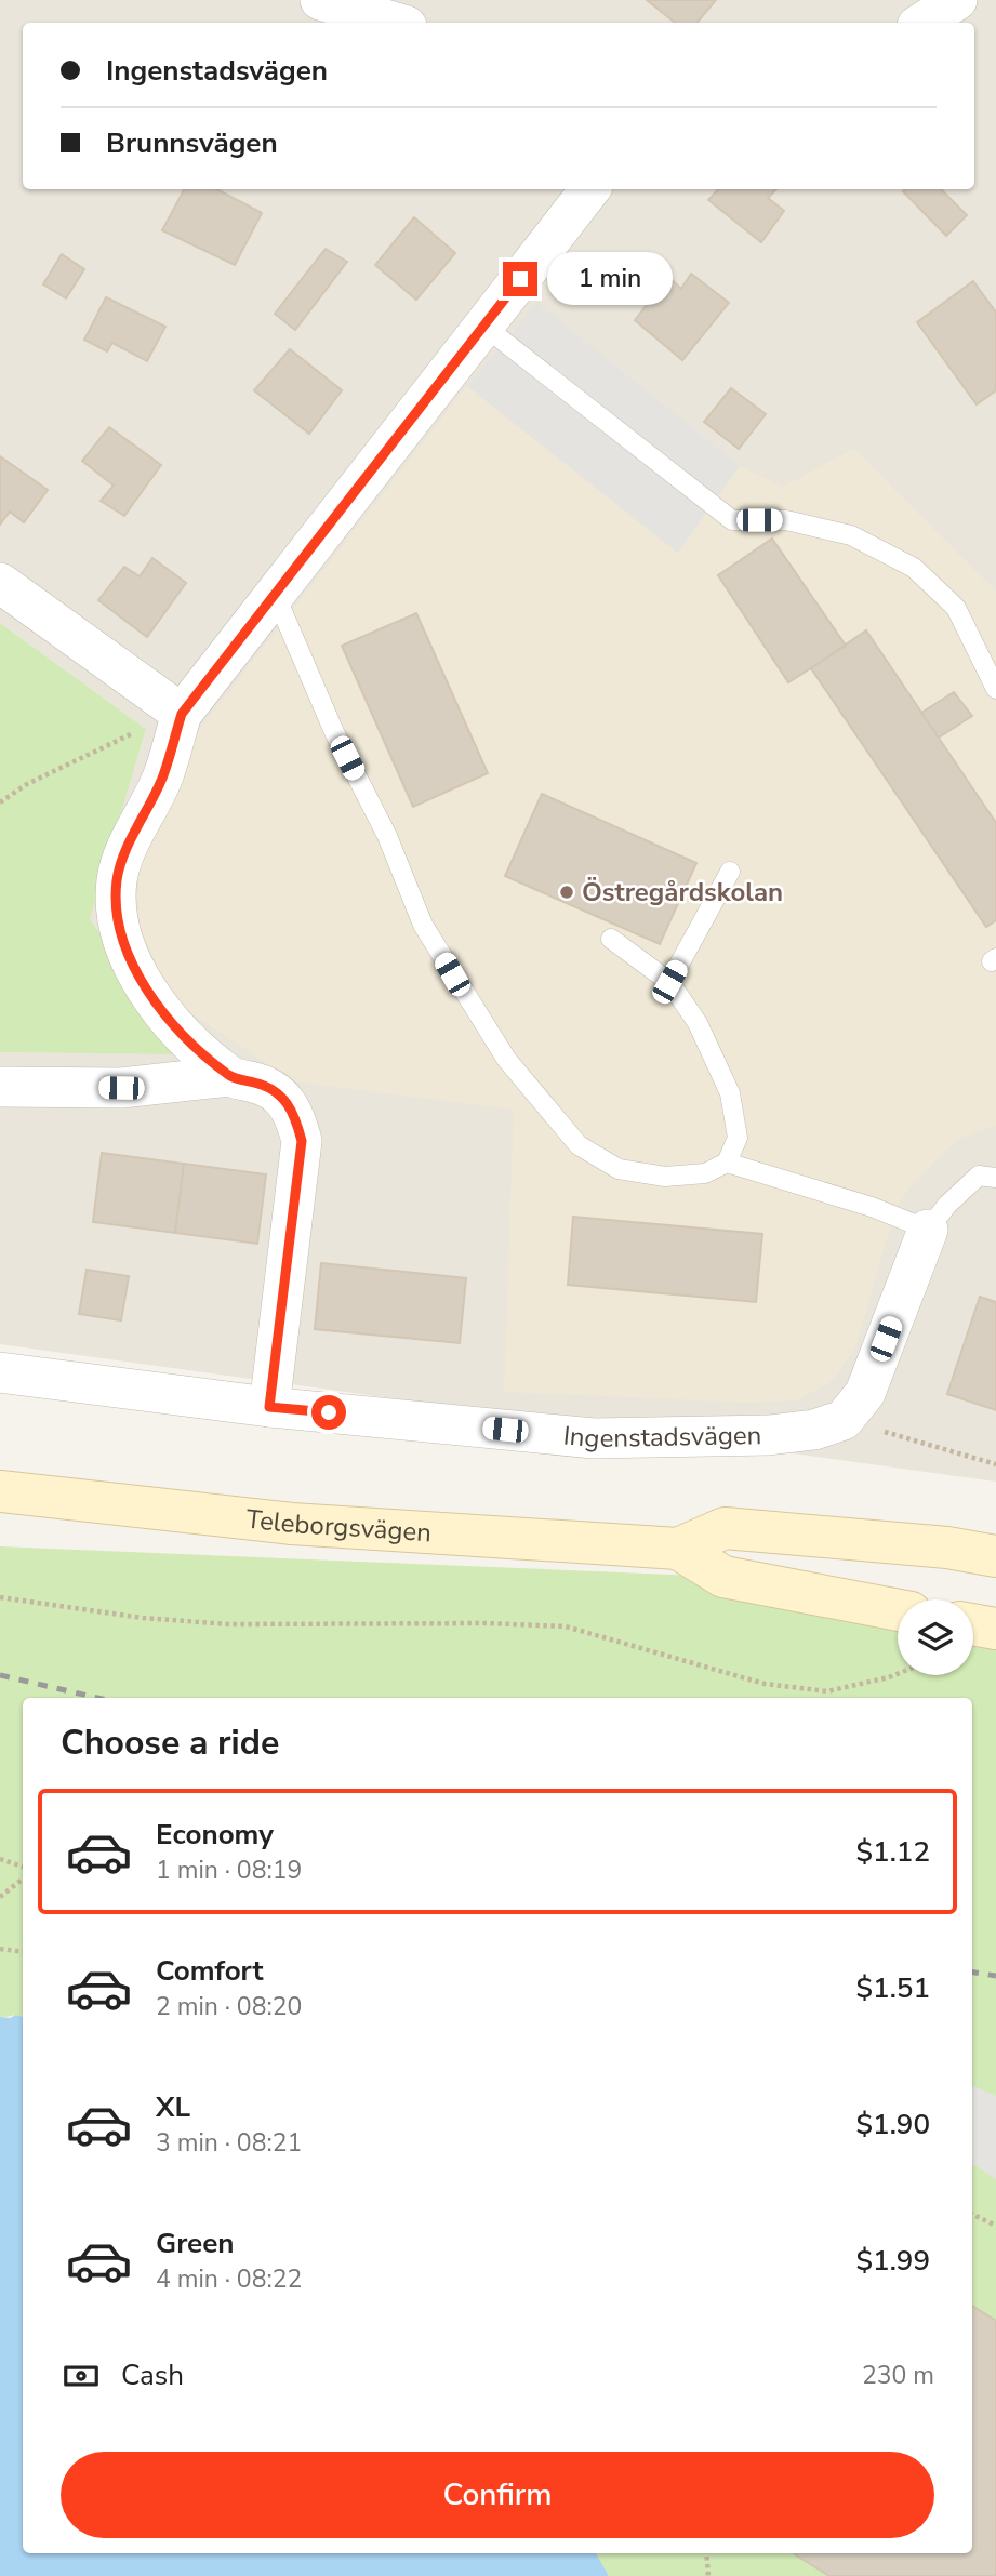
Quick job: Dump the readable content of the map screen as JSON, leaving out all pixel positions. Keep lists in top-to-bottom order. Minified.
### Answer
{"streets":{"main road":["Teleborgsvägen"],"street":["Ingenstadsvägen"]},"places":["Östregårdskolan"],"page":{"banner":["Ingenstadsvägen","Brunnsvägen"],"bubble":"1 min","heading":"Choose a ride","list":[{"name":"Economy","note":"1 min · 08:19","value":"$1.12"},{"name":"Comfort","note":"2 min · 08:20","value":"$1.51"},{"name":"XL","note":"3 min · 08:21","value":"$1.90"},{"name":"Green","note":"4 min · 08:22","value":"$1.99"}],"pay":["Cash","230 m"],"buttons":"Confirm"}}
